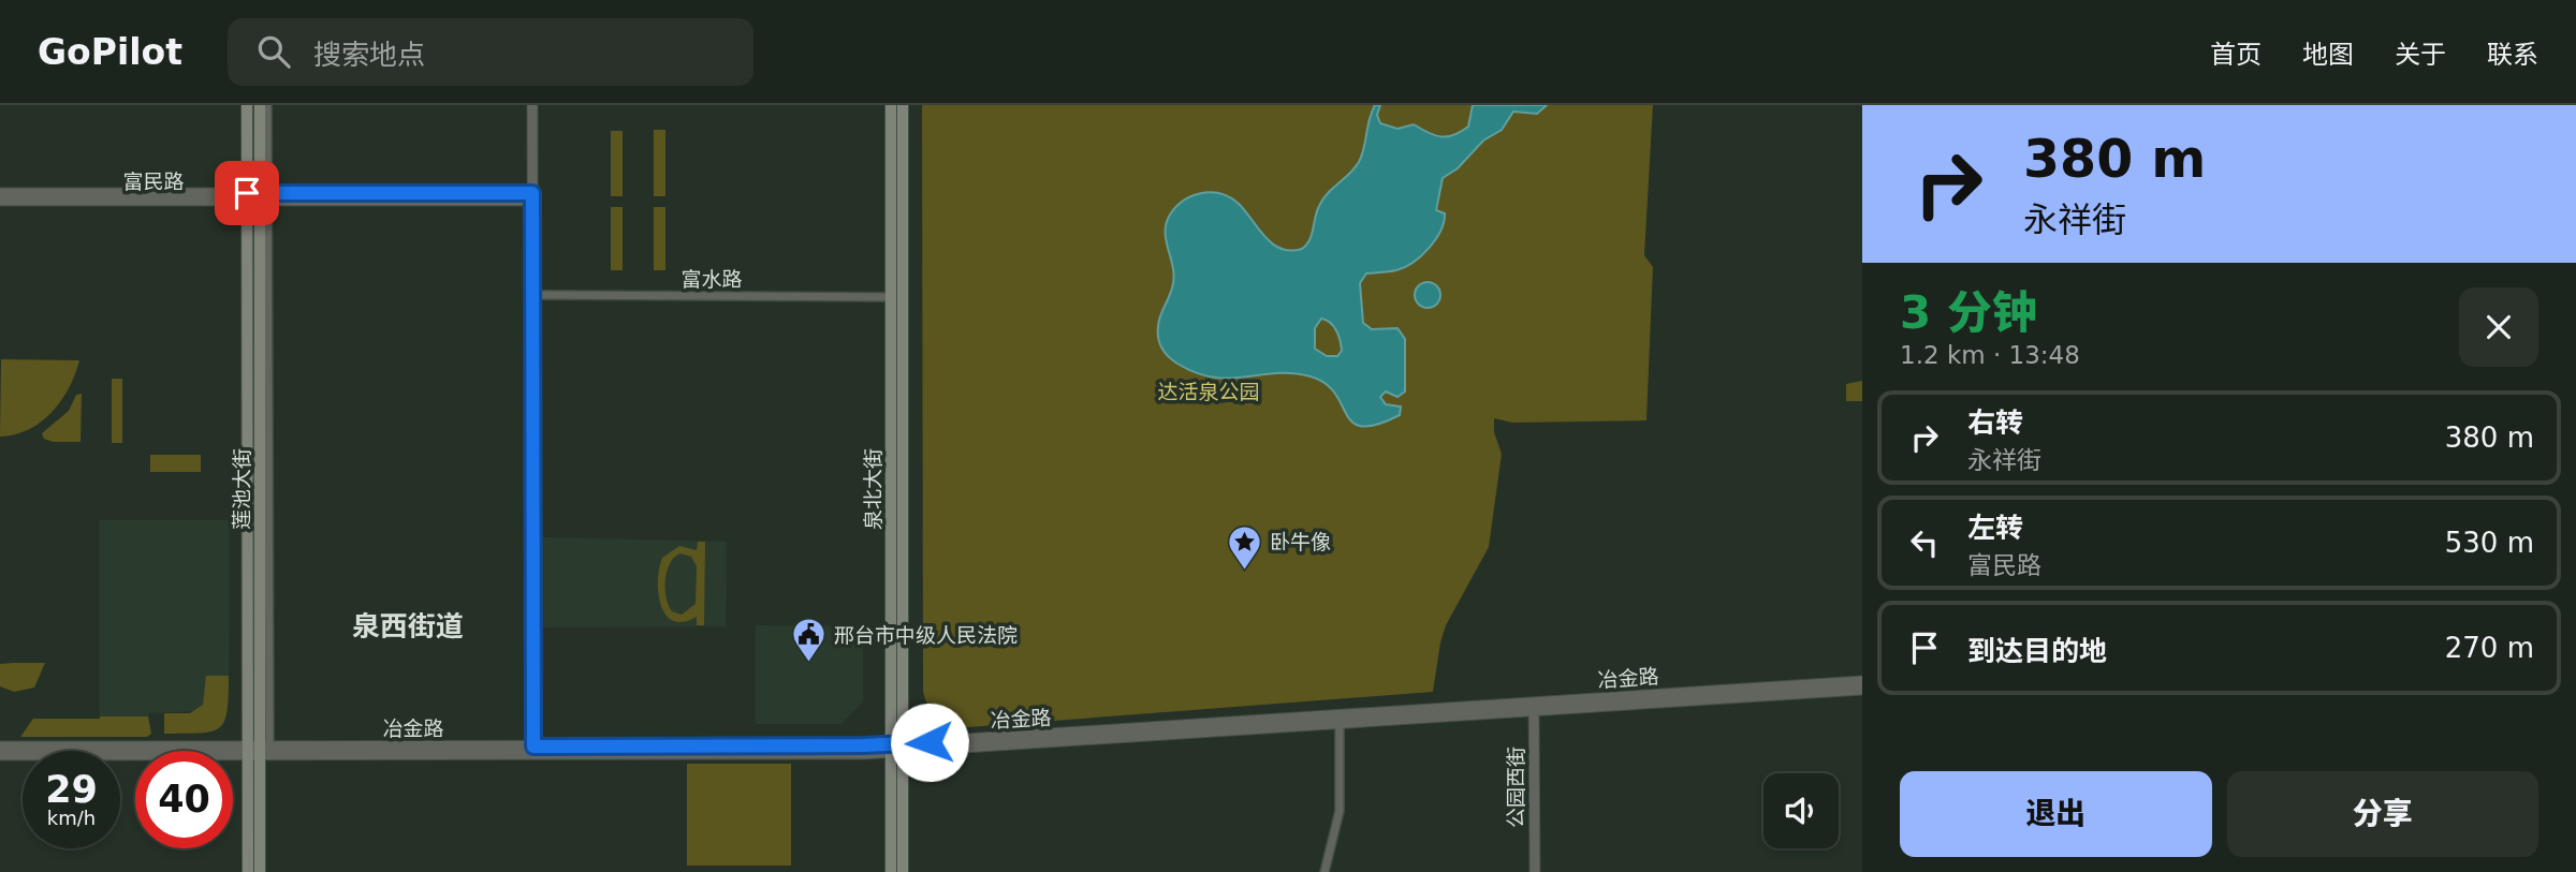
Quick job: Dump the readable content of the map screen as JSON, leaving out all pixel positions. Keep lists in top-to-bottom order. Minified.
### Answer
{"streets":{"main road":["莲池大街","泉北大街"],"street":["富民路","富水路","冶金路","公园西街"]},"crossings":[["富民路","莲池大街"],["富水路","泉北大街"],["莲池大街","冶金路"],["泉北大街","冶金路"],["冶金路","公园西街"]],"districts":["泉西街道"],"parks":["达活泉公园"],"places":{"place":["卧牛像"],"public building":["邢台市中级人民法院"]},"page":{"header":"GoPilot","search":"搜索地点","nav":["首页","地图","关于","联系"],"turn":["380 m","永祥街"],"heading":["3 分钟","1.2 km · 13:48"],"list":[{"name":"右转","note":"永祥街","value":"380 m"},{"name":"左转","note":"富民路","value":"530 m"},{"name":"到达目的地","value":"270 m"}],"speed":"29 km/h","limit":"40","buttons":["退出","分享"]}}
